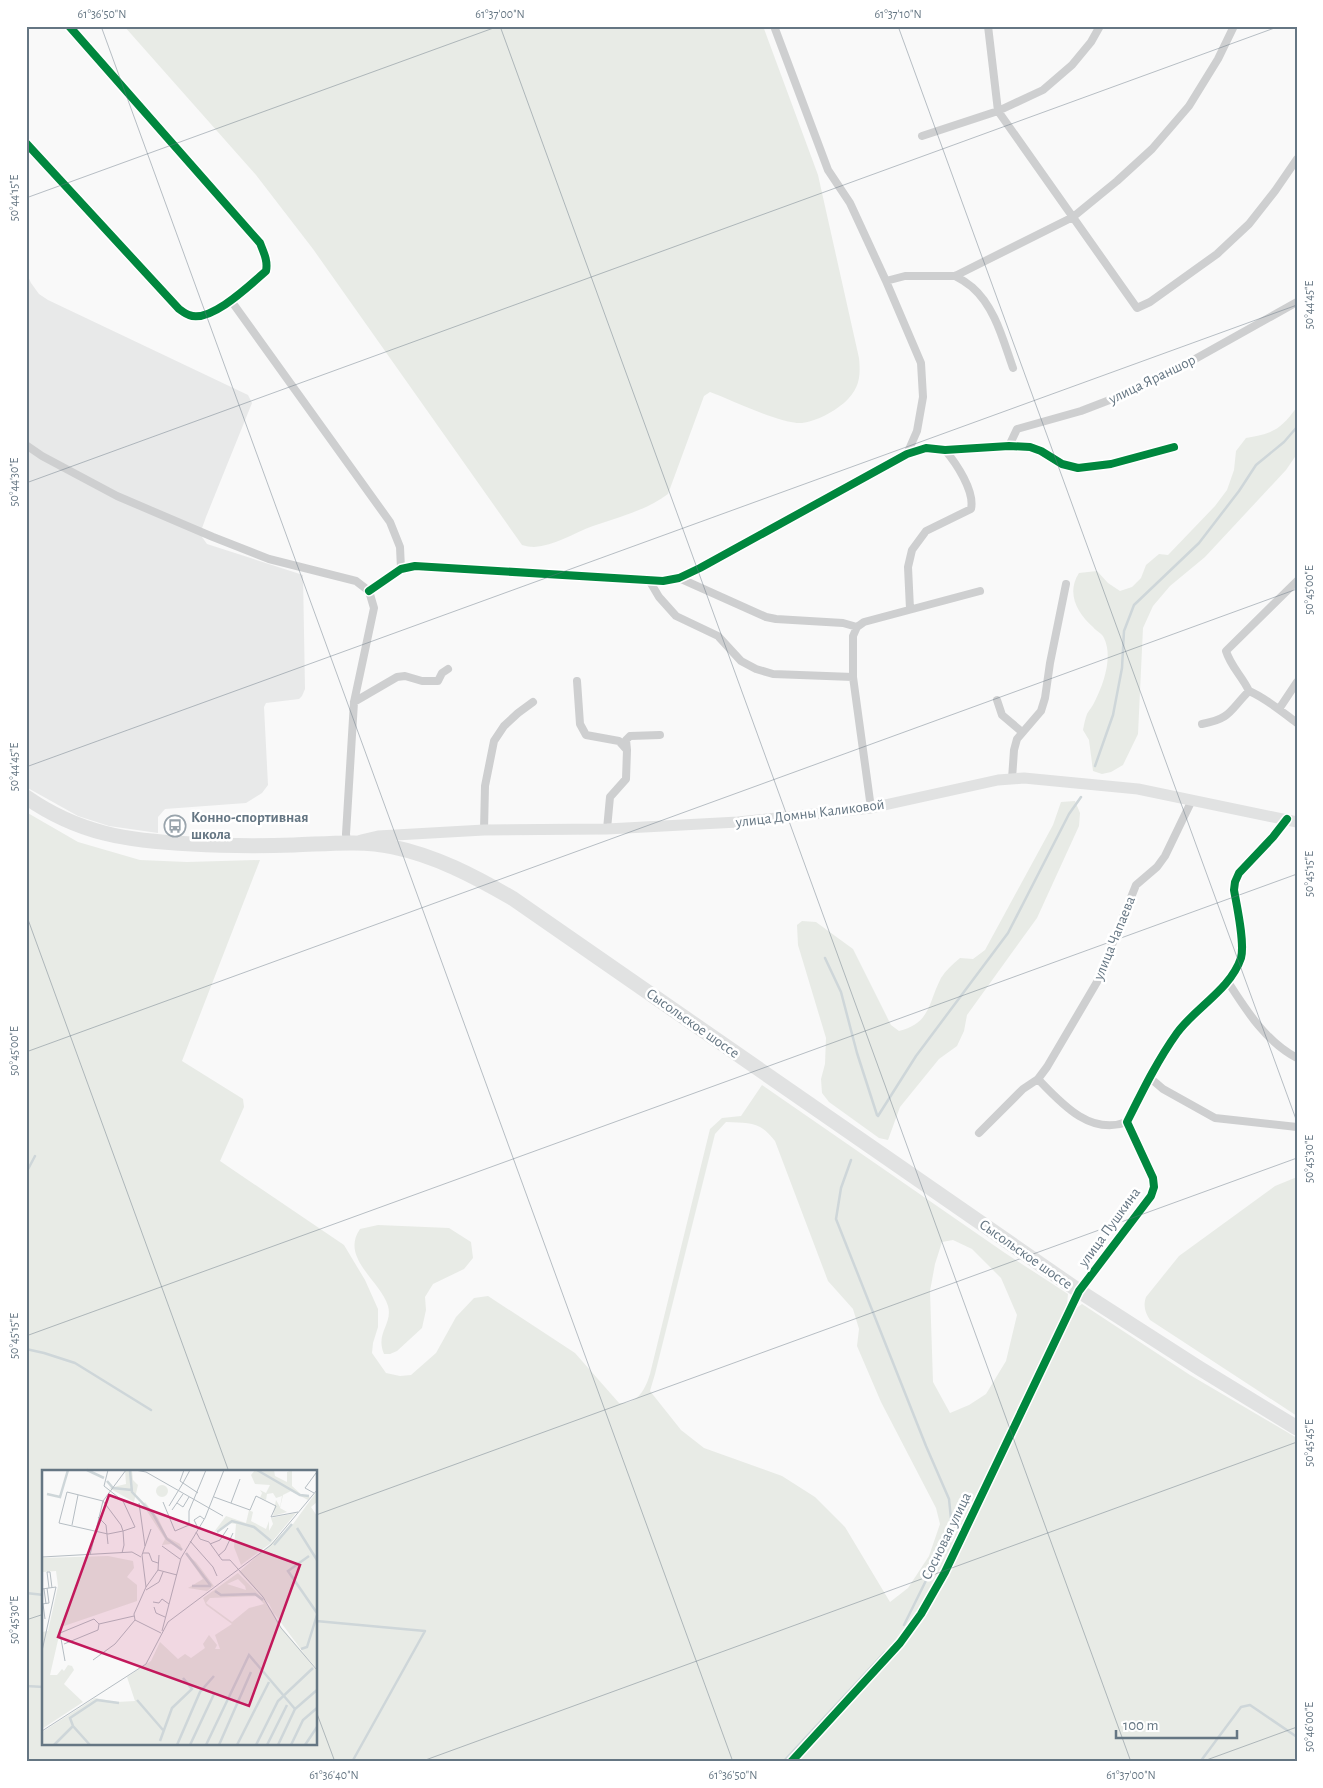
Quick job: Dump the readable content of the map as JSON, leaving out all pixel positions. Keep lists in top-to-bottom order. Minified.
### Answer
{"streets":{"highway":["Сысольское шоссе"],"main road":["улица Домны Каликовой"],"street":["улица Яраншор","улица Чапаева","улица Пушкина","Сосновая улица"]},"crossings":[["улица Домны Каликовой","улица Чапаева"],["улица Домны Каликовой","Сысольское шоссе"],["Сысольское шоссе","улица Пушкина"],["Сысольское шоссе","Сосновая улица"],["улица Пушкина","Сосновая улица"]],"places":{"bus stop":["Конно-спортивная школа"]},"scale_bar":"100 m","coordinates":["61°36'50\"N","61°37'00\"N","61°37'10\"N","50°44'15\"E","50°44'45\"E","50°44'30\"E","50°45'00\"E","50°45'15\"E","50°45'30\"E","50°45'45\"E","50°46'00\"E","61°36'40\"N"]}
